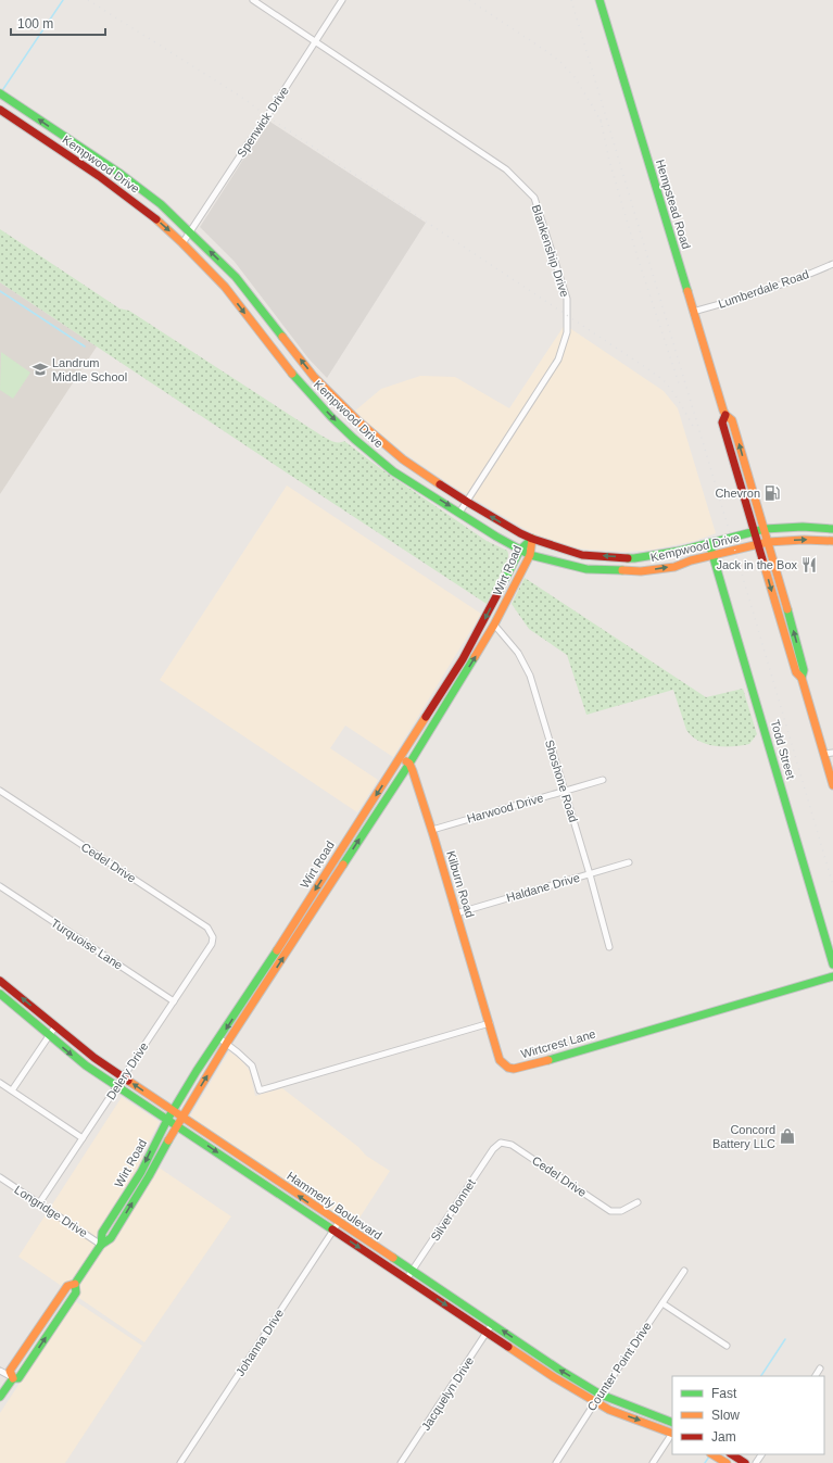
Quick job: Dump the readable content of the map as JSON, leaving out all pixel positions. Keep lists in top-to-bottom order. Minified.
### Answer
{"streets":{"main road":["Kempwood Drive","Hempstead Road","Wirt Road","Todd Street","Kilburn Road","Wirtcrest Lane","Hammerly Boulevard"],"street":["Spenwick Drive","Blankenship Drive","Lumberdale Road","Shoshone Road","Harwood Drive","Cedel Drive","Haldane Drive","Turquoise Lane","Delery Drive","Silver Bonnet","Longridge Drive","Johanna Drive","Counter Point Drive","Jacquelyn Drive"]},"crossings":[["Spenwick Drive","Kempwood Drive"],["Spenwick Drive","Blankenship Drive"],["Kempwood Drive","Hempstead Road"],["Kempwood Drive","Blankenship Drive"],["Kempwood Drive","Wirt Road"],["Kempwood Drive","Todd Street"],["Hempstead Road","Lumberdale Road"],["Wirt Road","Shoshone Road"],["Wirt Road","Kilburn Road"],["Wirt Road","Hammerly Boulevard"],["Wirt Road","Longridge Drive"],["Shoshone Road","Harwood Drive"],["Shoshone Road","Haldane Drive"],["Harwood Drive","Kilburn Road"],["Cedel Drive","Delery Drive"],["Cedel Drive","Silver Bonnet"],["Kilburn Road","Haldane Drive"],["Kilburn Road","Wirtcrest Lane"],["Turquoise Lane","Delery Drive"],["Delery Drive","Hammerly Boulevard"],["Delery Drive","Longridge Drive"],["Hammerly Boulevard","Silver Bonnet"],["Hammerly Boulevard","Johanna Drive"],["Hammerly Boulevard","Counter Point Drive"],["Hammerly Boulevard","Jacquelyn Drive"]],"places":{"school or university":["Landrum Middle School"],"fuel station":["Chevron"],"restaurant":["Jack in the Box"],"shop":["Concord Battery LLC"]},"legend":["Fast","Slow","Jam"],"scale_bar":"100 m"}
